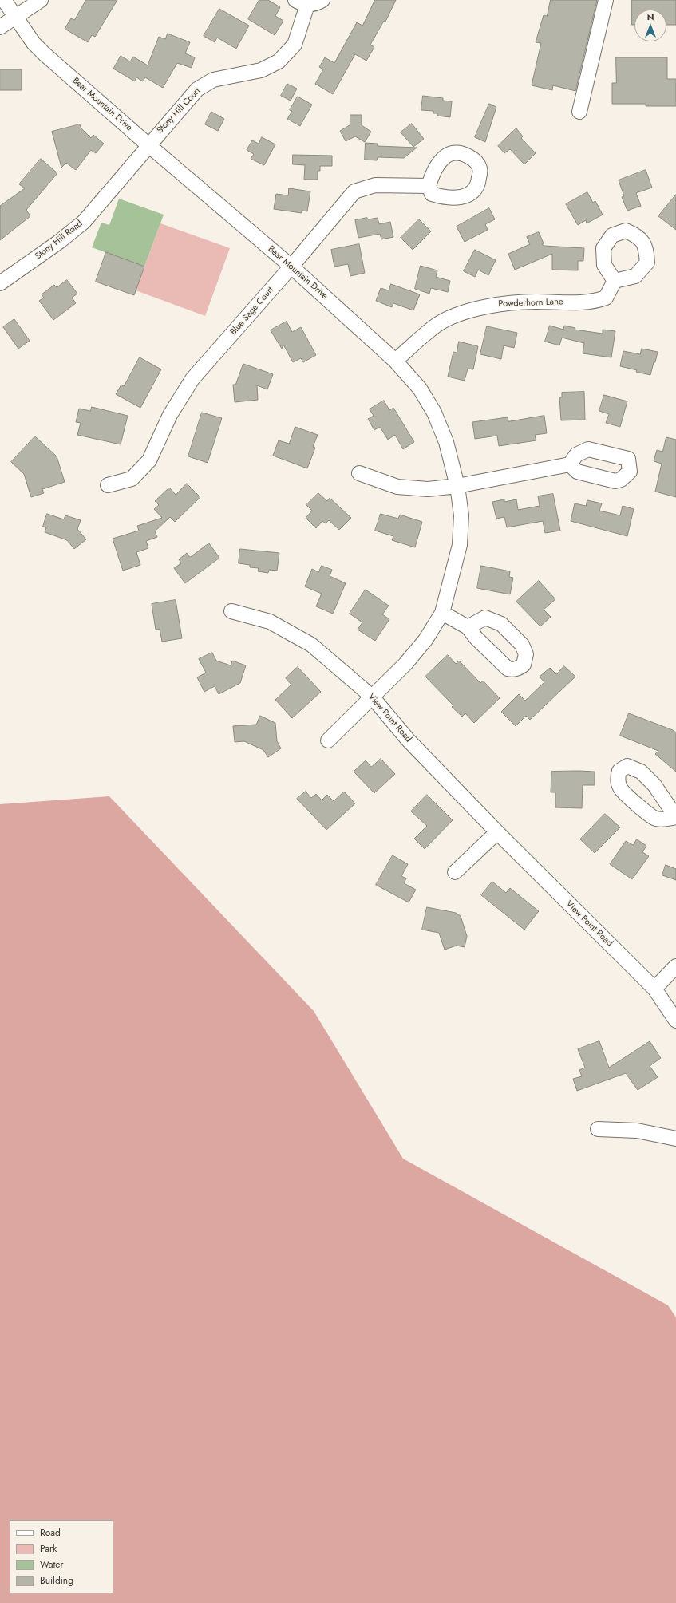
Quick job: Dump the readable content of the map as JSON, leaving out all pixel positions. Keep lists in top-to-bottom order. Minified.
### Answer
{"streets":{"street":["Bear Mountain Drive","Stony Hill Court","Stony Hill Road","Powderhorn Lane","Blue Sage Court","View Point Road"]},"crossings":[["Bear Mountain Drive","Stony Hill Court"],["Bear Mountain Drive","Stony Hill Road"],["Bear Mountain Drive","Powderhorn Lane"],["Bear Mountain Drive","Blue Sage Court"],["Bear Mountain Drive","View Point Road"],["Stony Hill Court","Stony Hill Road"]],"legend":["Road","Park","Water","Building"],"north":"top"}
